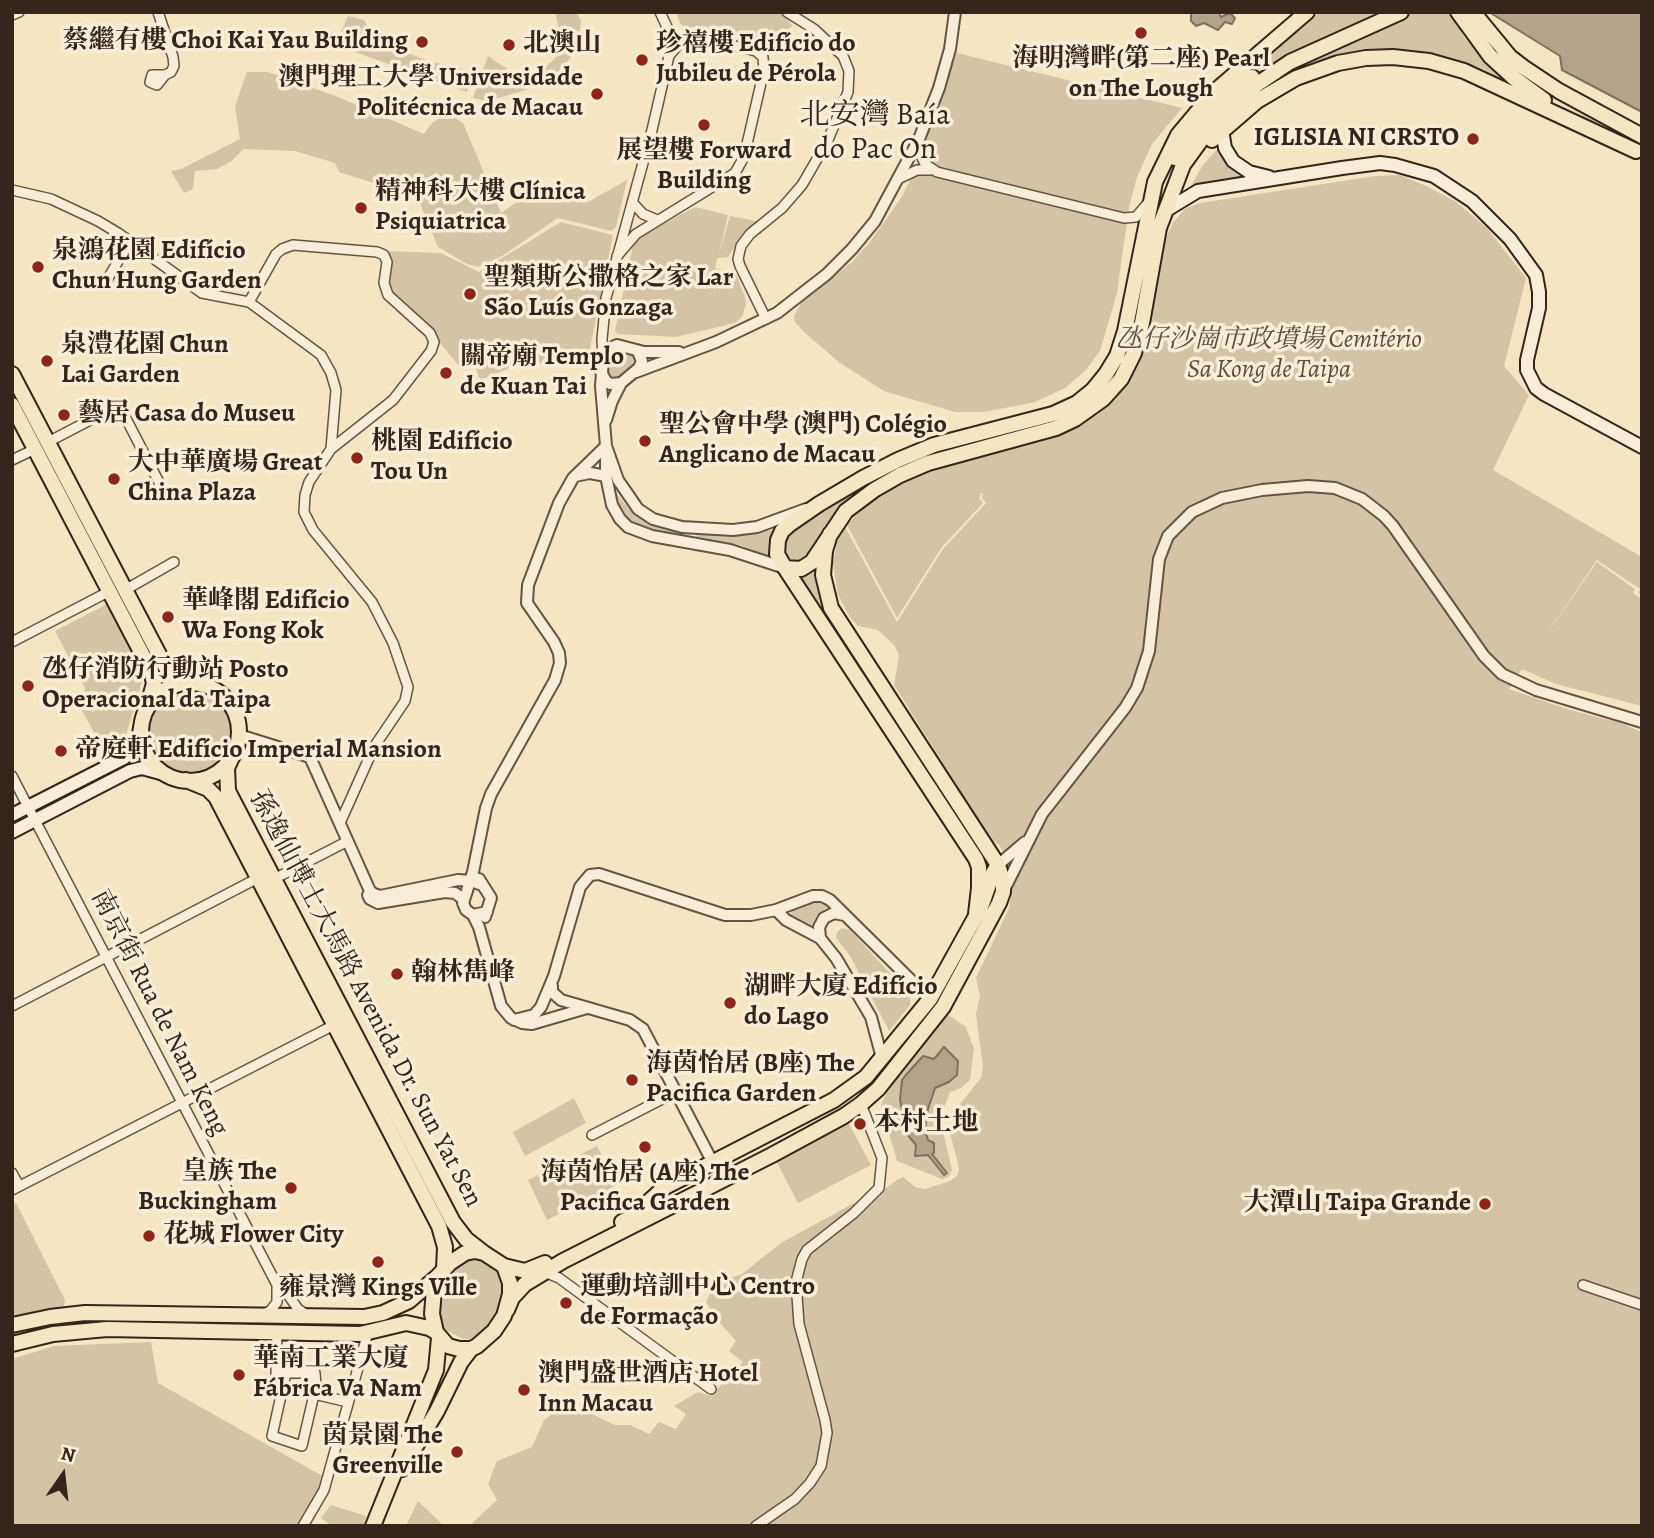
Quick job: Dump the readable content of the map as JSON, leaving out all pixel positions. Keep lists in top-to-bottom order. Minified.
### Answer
{"streets":{"main road":["孫逸仙博士大馬路 Avenida Dr. Sun Yat Sen"],"street":["南京街 Rua de Nam Keng"]},"districts":["北安灣 Baía do Pac On"],"parks":["氹仔沙崗市政墳場 Cemitério Sa Kong de Taipa"],"places":["海明灣畔(第二座) Pearl on The Lough","蔡繼有樓 Choi Kai Yau Building","北澳山","珍禧樓 Edifício do Jubileu de Pérola","澳門理工大學 Universidade Politécnica de Macau","展望樓 Forward Building","IGLISIA NI CRSTO","精神科大樓 Clínica Psiquiatrica","泉鴻花園 Edifício Chun Hung Garden","聖類斯公撒格之家 Lar São Luís Gonzaga","泉澧花園 Chun Lai Garden","關帝廟 Templo de Kuan Tai","藝居 Casa do Museu","聖公會中學 (澳門) Colégio Anglicano de Macau","桃園 Edifício Tou Un","大中華廣場 Great China Plaza","華峰閣 Edifício Wa Fong Kok","氹仔消防行動站 Posto Operacional da Taipa","帝庭軒 Edifício Imperial Mansion","翰林雋峰","湖畔大廈 Edifício do Lago","海茵怡居 (B座) The Pacifica Garden","本村土地","海茵怡居 (A座) The Pacifica Garden","皇族 The Buckingham","大潭山 Taipa Grande","花城 Flower City","雍景灣 Kings Ville","運動培訓中心 Centro de Formação","華南工業大廈 Fábrica Va Nam","澳門盛世酒店 Hotel Inn Macau","茵景園 The Greenville"],"north":"top"}
